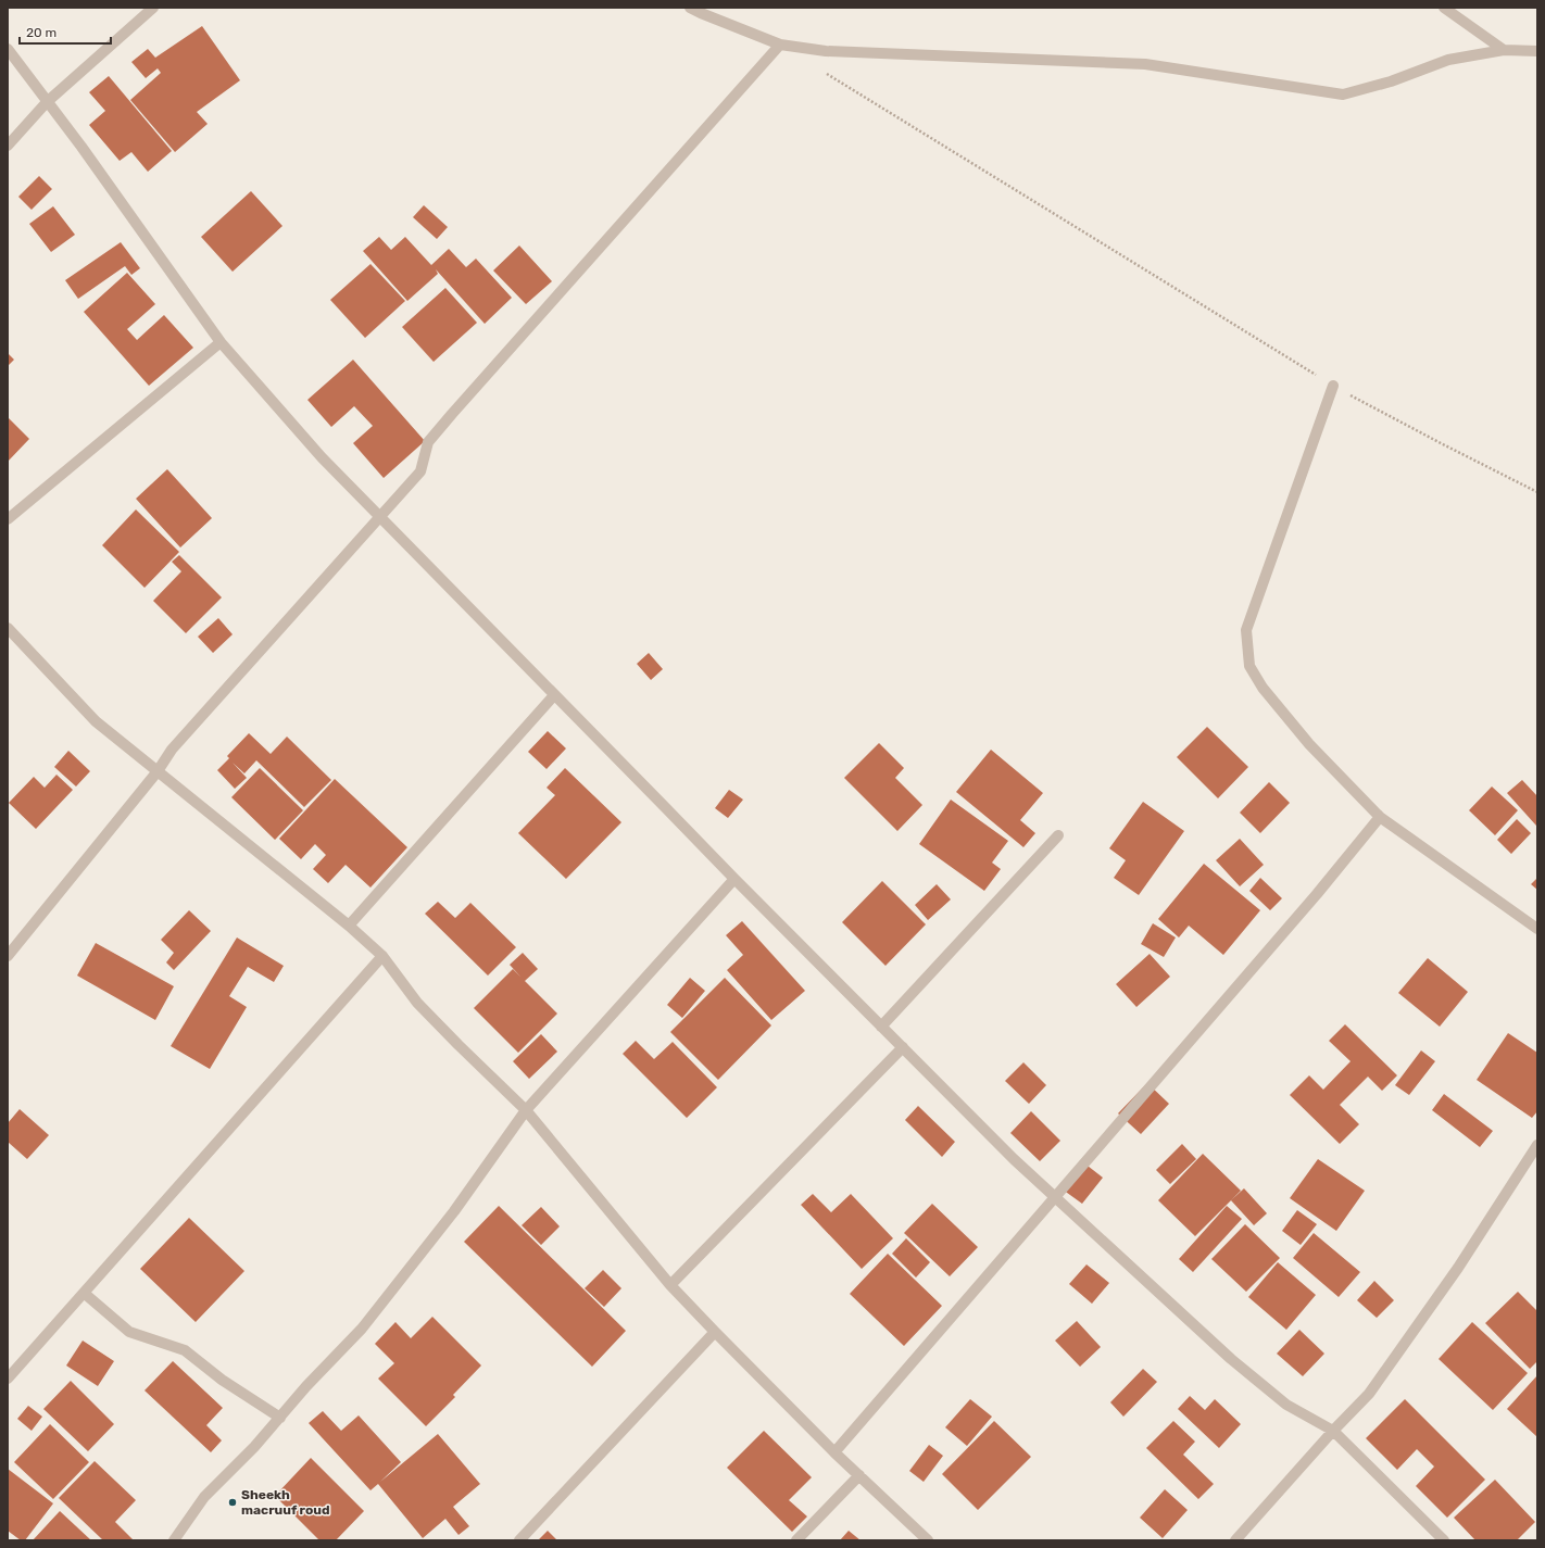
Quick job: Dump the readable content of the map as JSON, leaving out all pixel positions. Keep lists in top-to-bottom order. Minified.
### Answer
{"places":["Sheekh macruuf roud"],"scale_bar":"20 m"}
